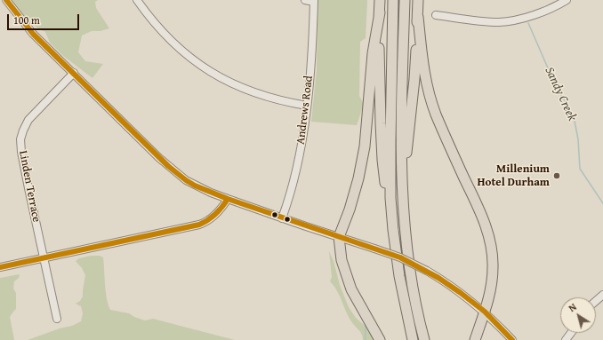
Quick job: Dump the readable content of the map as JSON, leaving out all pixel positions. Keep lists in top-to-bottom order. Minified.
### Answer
{"streets":{"street":["Andrews Road","Linden Terrace"]},"water":["Sandy Creek"],"places":["Millenium Hotel Durham"],"scale_bar":"100 m","north":"top left"}
